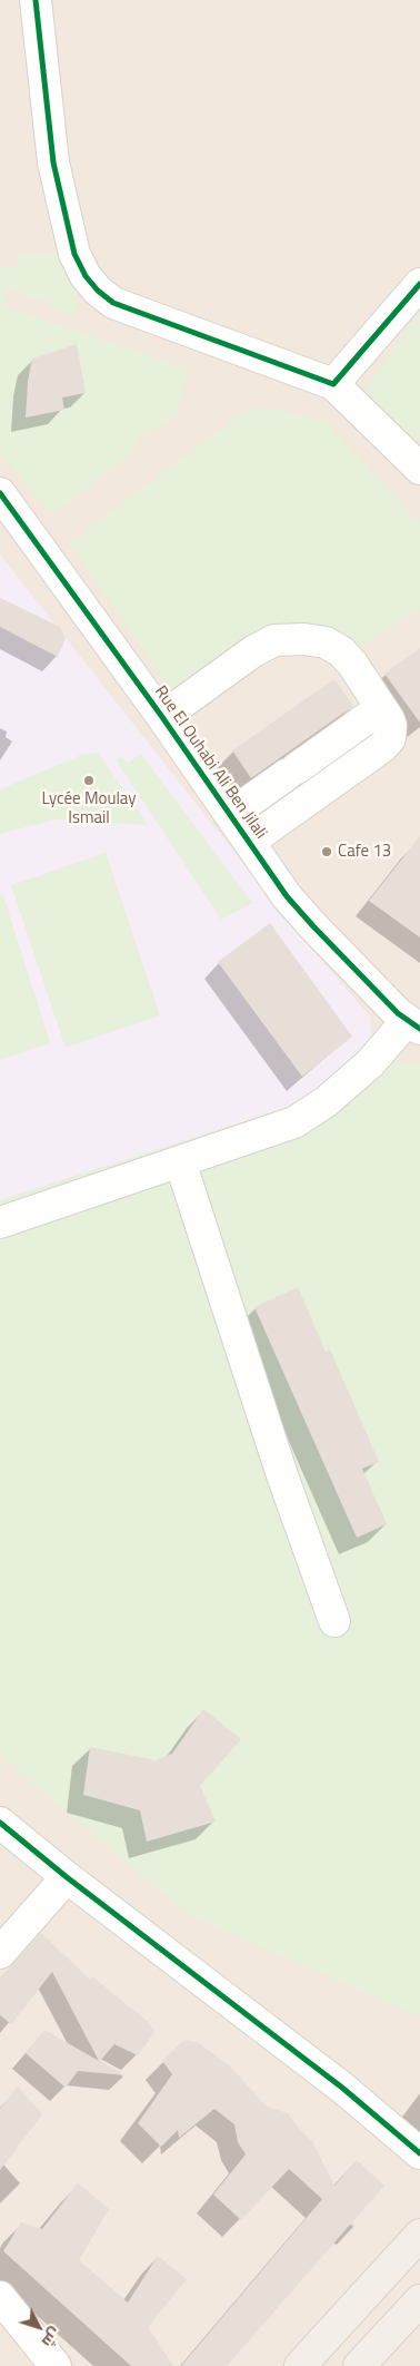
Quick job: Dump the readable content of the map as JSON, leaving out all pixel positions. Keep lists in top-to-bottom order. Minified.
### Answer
{"streets":{"street":["Rue El Ouhabi Ali Ben Jilali"]},"places":["Lycée Moulay Ismail","Cafe 13"],"north":"bottom right"}
